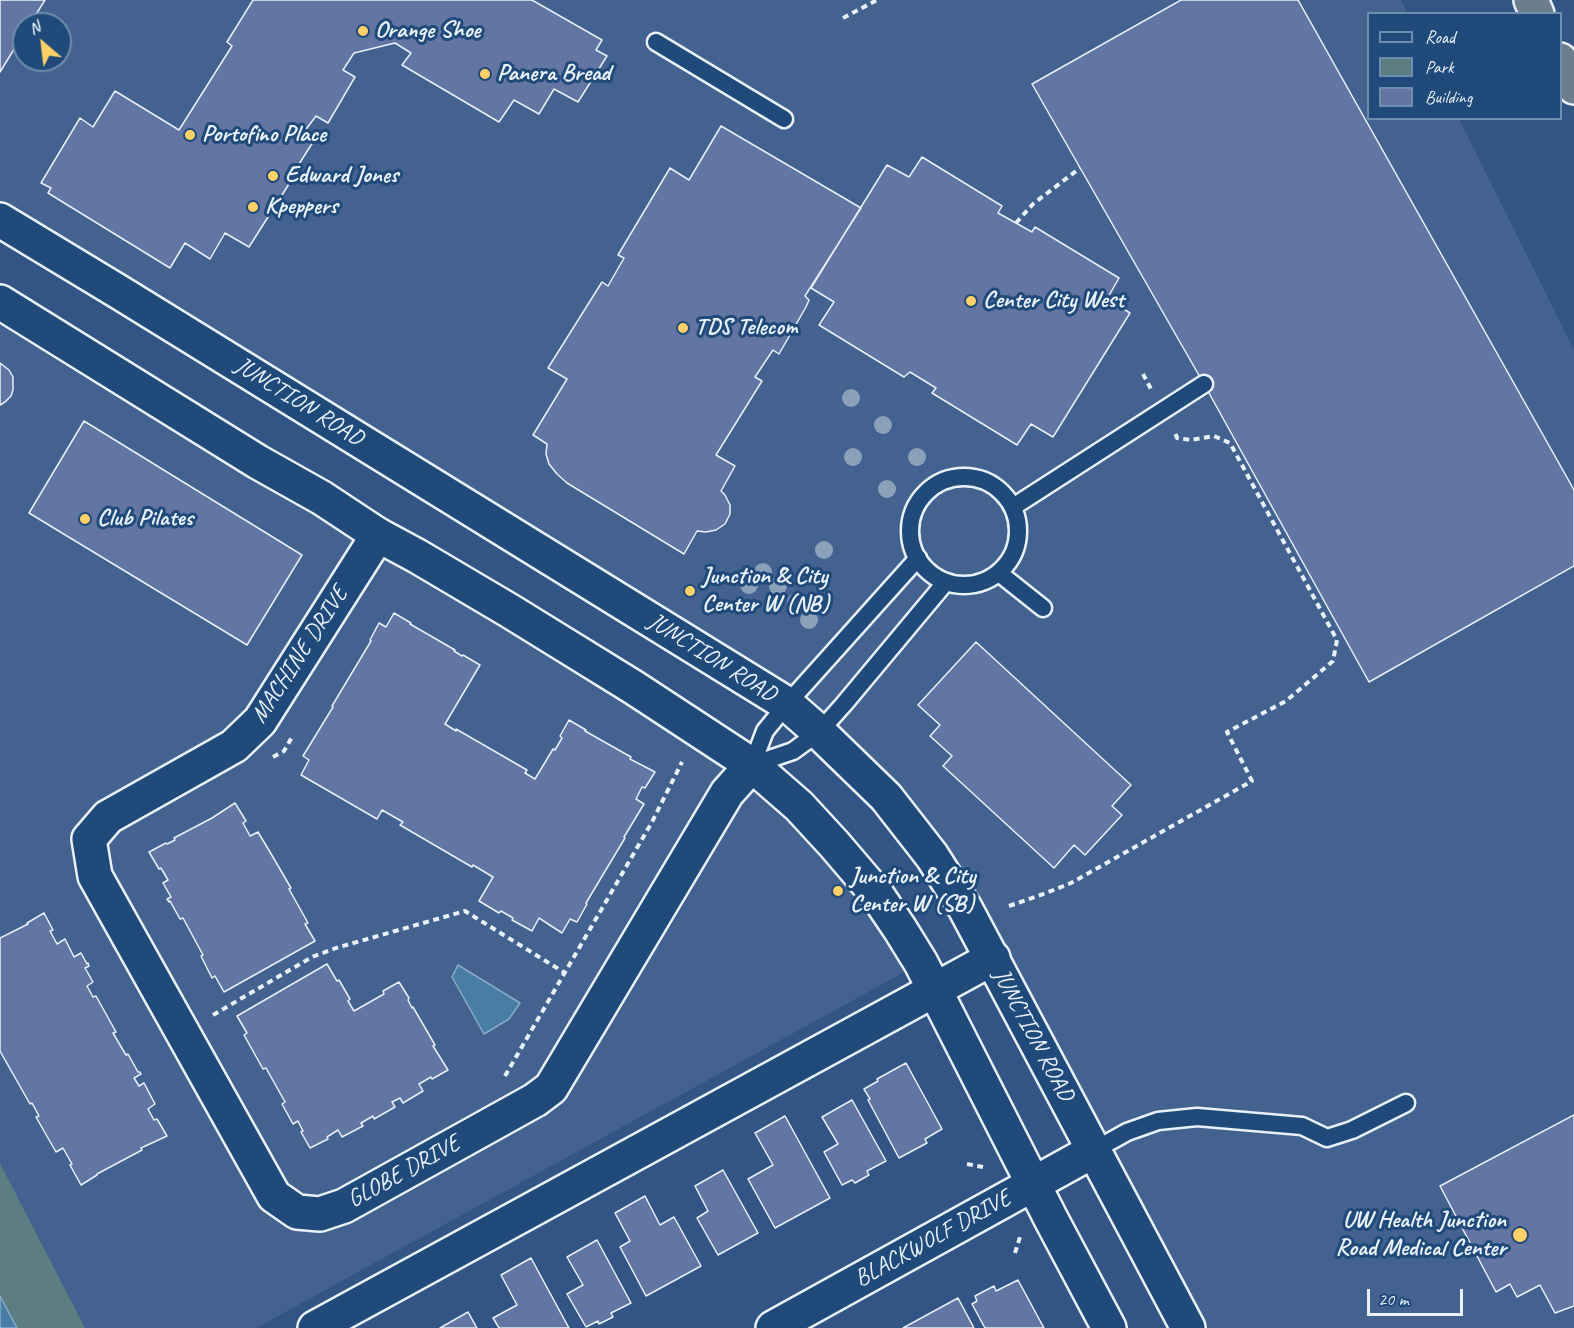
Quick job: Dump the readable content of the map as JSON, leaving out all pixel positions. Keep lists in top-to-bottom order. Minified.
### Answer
{"streets":{"street":["JUNCTION ROAD","MACHINE DRIVE","GLOBE DRIVE","BLACKWOLF DRIVE"]},"crossings":[["JUNCTION ROAD","BLACKWOLF DRIVE"],["MACHINE DRIVE","GLOBE DRIVE"]],"places":["Orange Shoe","Panera Bread","Portofino Place","Edward Jones","Kpeppers","Center City West","TDS Telecom","Club Pilates","Junction & City Center W (NB)","Junction & City Center W (SB)","UW Health Junction Road Medical Center"],"legend":["Road","Park","Building"],"scale_bar":"20 m","north":"top left"}
